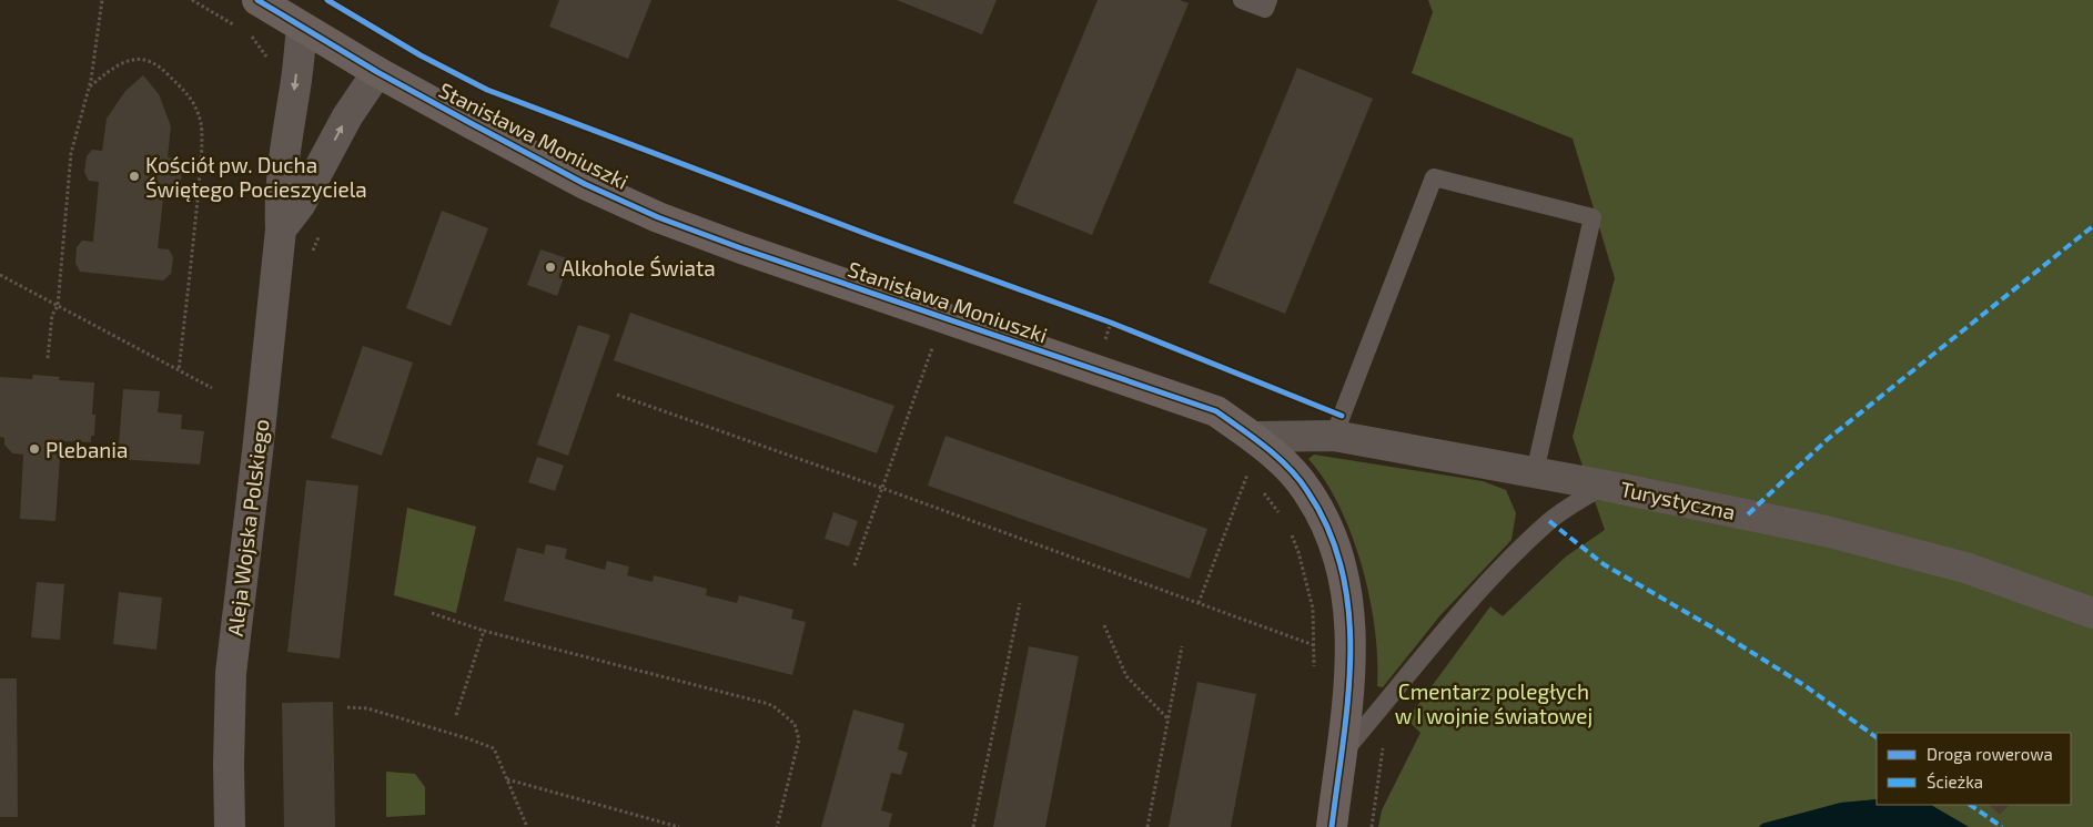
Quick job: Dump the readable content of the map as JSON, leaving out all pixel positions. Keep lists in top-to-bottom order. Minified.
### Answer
{"streets":{"street":["Stanisława Moniuszki","Turystyczna","Aleja Wojska Polskiego"]},"crossings":[["Stanisława Moniuszki","Turystyczna"],["Stanisława Moniuszki","Aleja Wojska Polskiego"]],"parks":["Cmentarz poległych w I wojnie światowej"],"places":["Kościół pw. Ducha Świętego Pocieszyciela","Alkohole Świata","Plebania"],"legend":["Droga rowerowa","Ścieżka"]}
